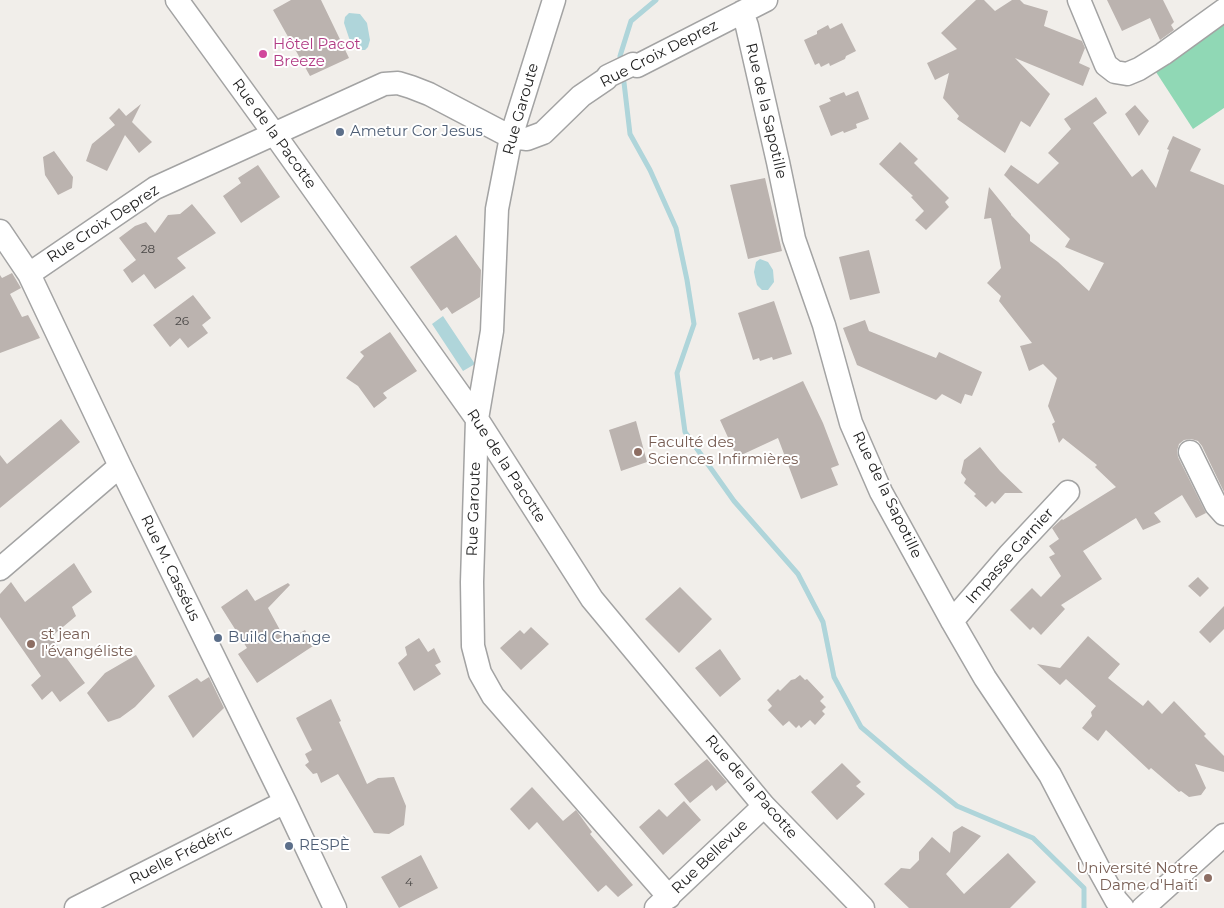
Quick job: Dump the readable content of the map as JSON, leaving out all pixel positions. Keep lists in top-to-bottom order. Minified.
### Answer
{"streets":{"street":["Rue Croix Deprez","Rue Garoute","Rue de la Sapotille","Rue de la Pacotte","Impasse Garnier","Rue M. Casséus","Ruelle Frédéric","Rue Bellevue"]},"crossings":[["Rue Croix Deprez","Rue Garoute"],["Rue Croix Deprez","Rue de la Sapotille"],["Rue Croix Deprez","Rue de la Pacotte"],["Rue Croix Deprez","Rue M. Casséus"],["Rue Garoute","Rue de la Pacotte"],["Rue Garoute","Rue Bellevue"],["Rue de la Sapotille","Impasse Garnier"],["Rue de la Pacotte","Rue Bellevue"],["Rue M. Casséus","Ruelle Frédéric"]],"places":["Hôtel Pacot Breeze","Ametur Cor Jesus","Faculté des Sciences Infirmières","Build Change","st jean l'évangéliste","RESPÈ","Université Notre Dame d'Haïti"],"house_numbers":["28","26","4"]}
